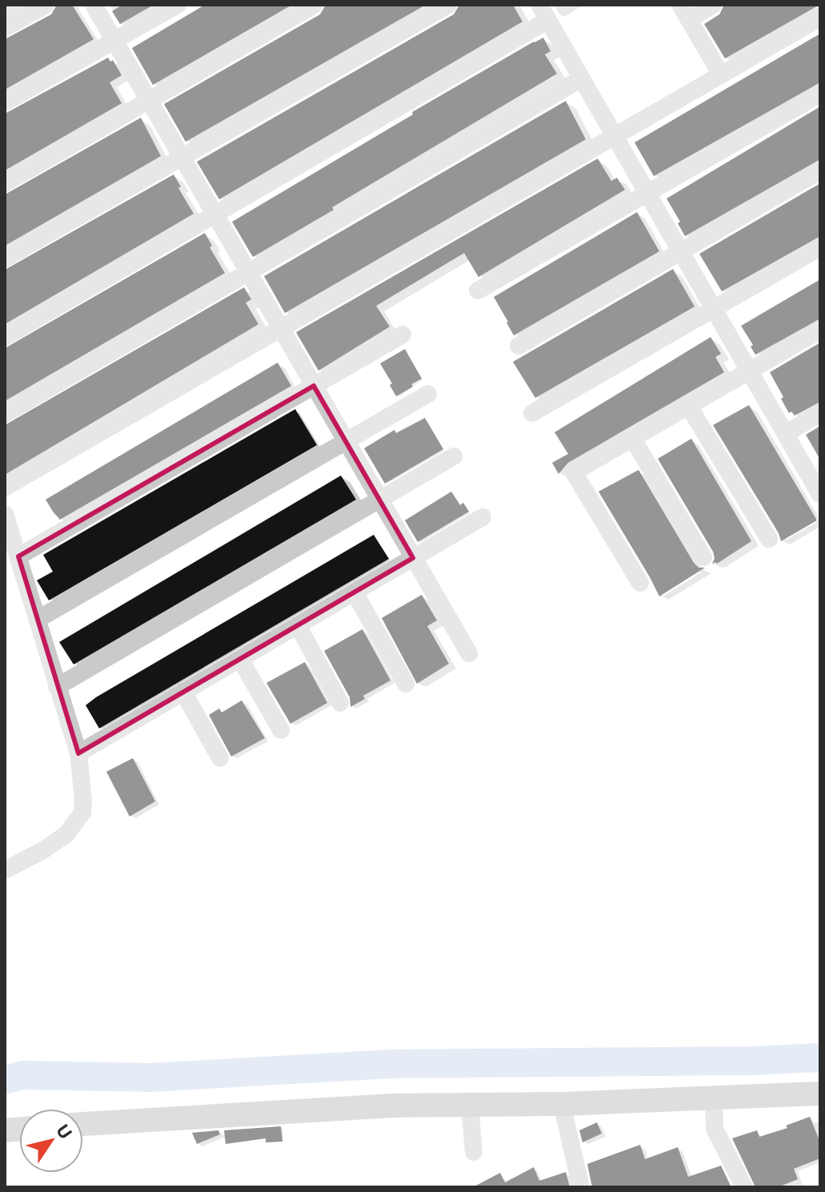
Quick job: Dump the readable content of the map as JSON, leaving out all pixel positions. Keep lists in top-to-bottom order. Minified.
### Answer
{"north":"top right"}
